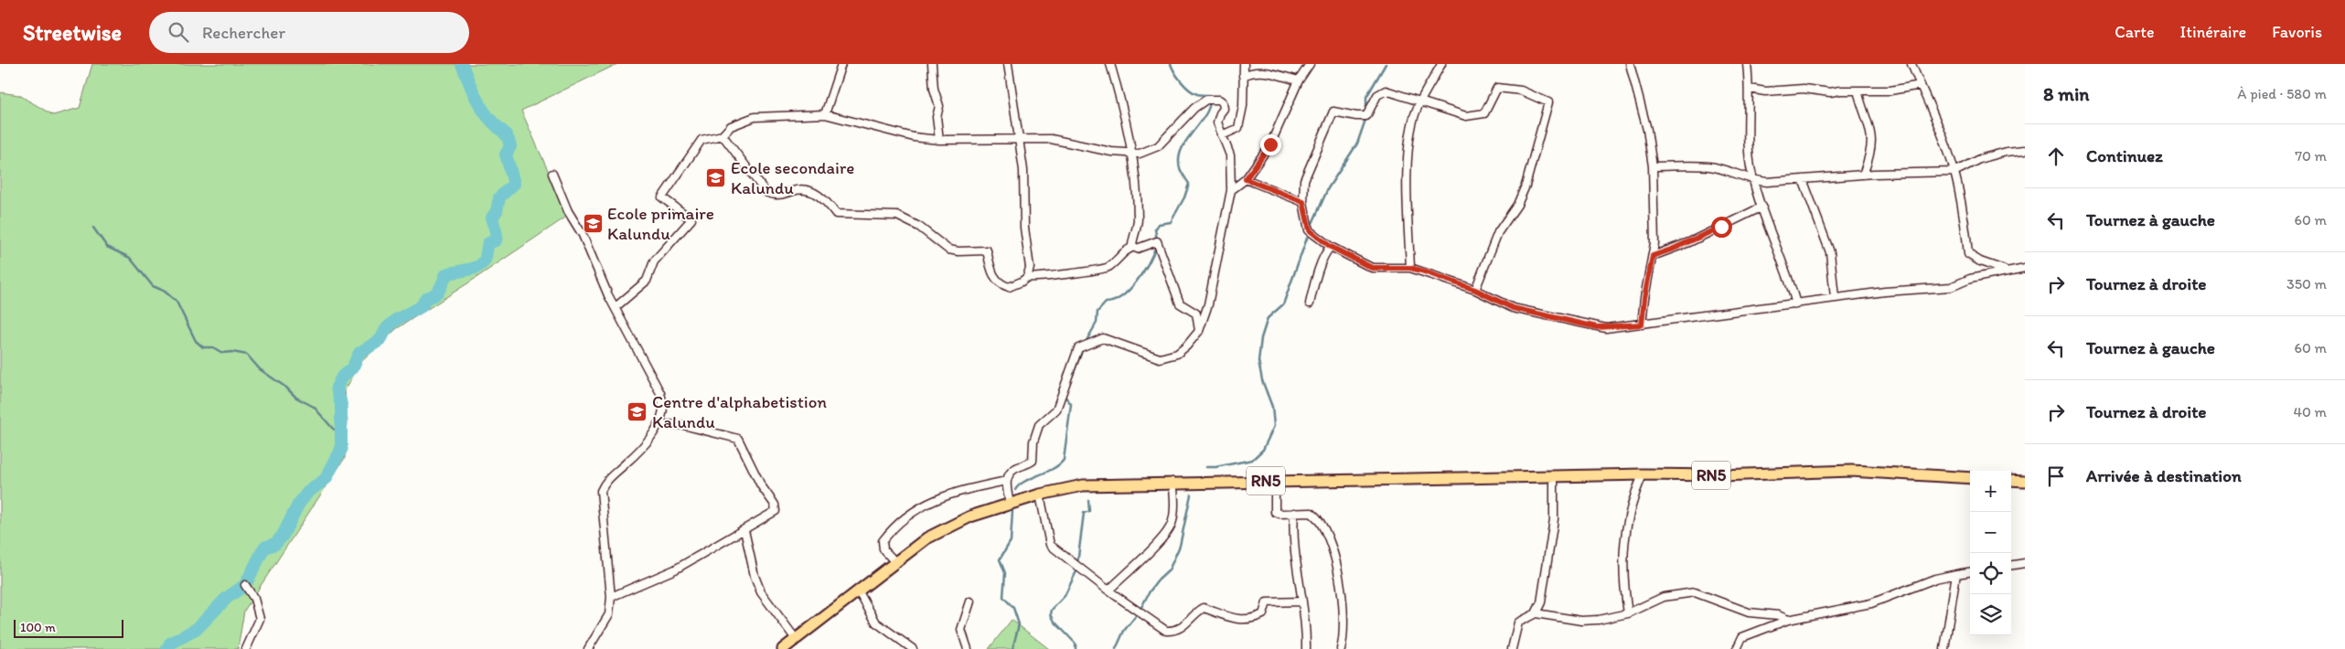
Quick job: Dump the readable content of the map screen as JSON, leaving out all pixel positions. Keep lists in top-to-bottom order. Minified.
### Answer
{"streets":{"highway":["RN5"]},"places":{"school or university":["Ecole secondaire Kalundu","Ecole primaire Kalundu","Centre d'alphabetistion Kalundu"]},"scale_bar":"100 m","page":{"header":"Streetwise","search":"Rechercher","nav":["Carte","Itinéraire","Favoris"],"heading":["8 min","À pied · 580 m"],"list":[["Continuez","70 m"],["Tournez à gauche","60 m"],["Tournez à droite","350 m"],["Tournez à gauche","60 m"],["Tournez à droite","40 m"],"Arrivée à destination"],"map_buttons":["+","−"],"scale":"100 m"}}
